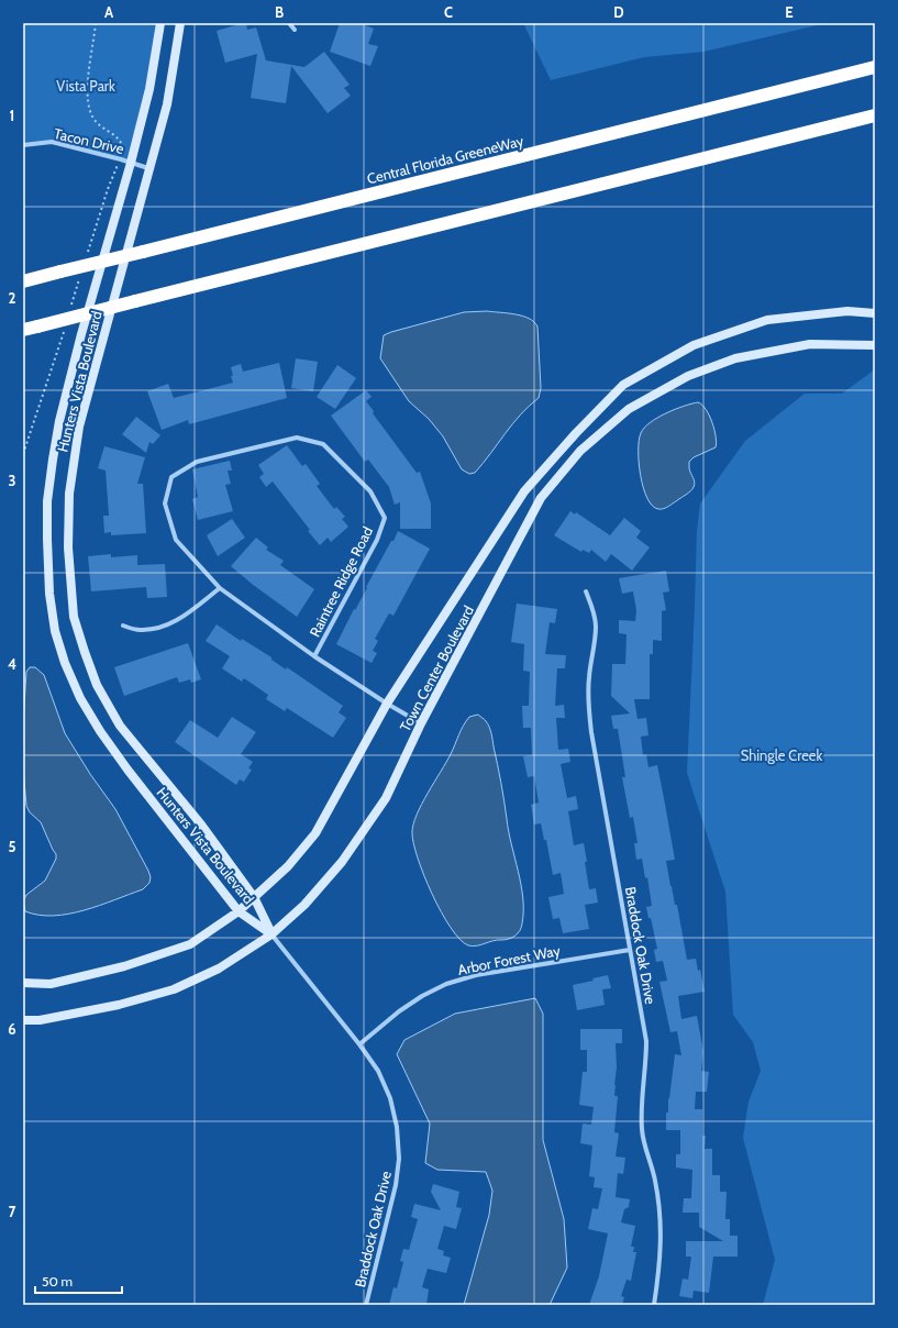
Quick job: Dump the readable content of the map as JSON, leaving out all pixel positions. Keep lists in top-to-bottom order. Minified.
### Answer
{"streets":{"highway":["Central Florida GreeneWay"],"street":["Tacon Drive","Hunters Vista Boulevard","Raintree Ridge Road","Town Center Boulevard","Braddock Oak Drive","Arbor Forest Way"]},"crossings":[["Tacon Drive","Hunters Vista Boulevard"],["Hunters Vista Boulevard","Town Center Boulevard"],["Hunters Vista Boulevard","Braddock Oak Drive"],["Raintree Ridge Road","Town Center Boulevard"],["Town Center Boulevard","Braddock Oak Drive"],["Braddock Oak Drive","Arbor Forest Way"]],"parks":["Vista Park","Shingle Creek"],"scale_bar":"50 m","grid":{"columns":["A","B","C","D","E"],"rows":["1","2","3","4","5","6","7"]}}
